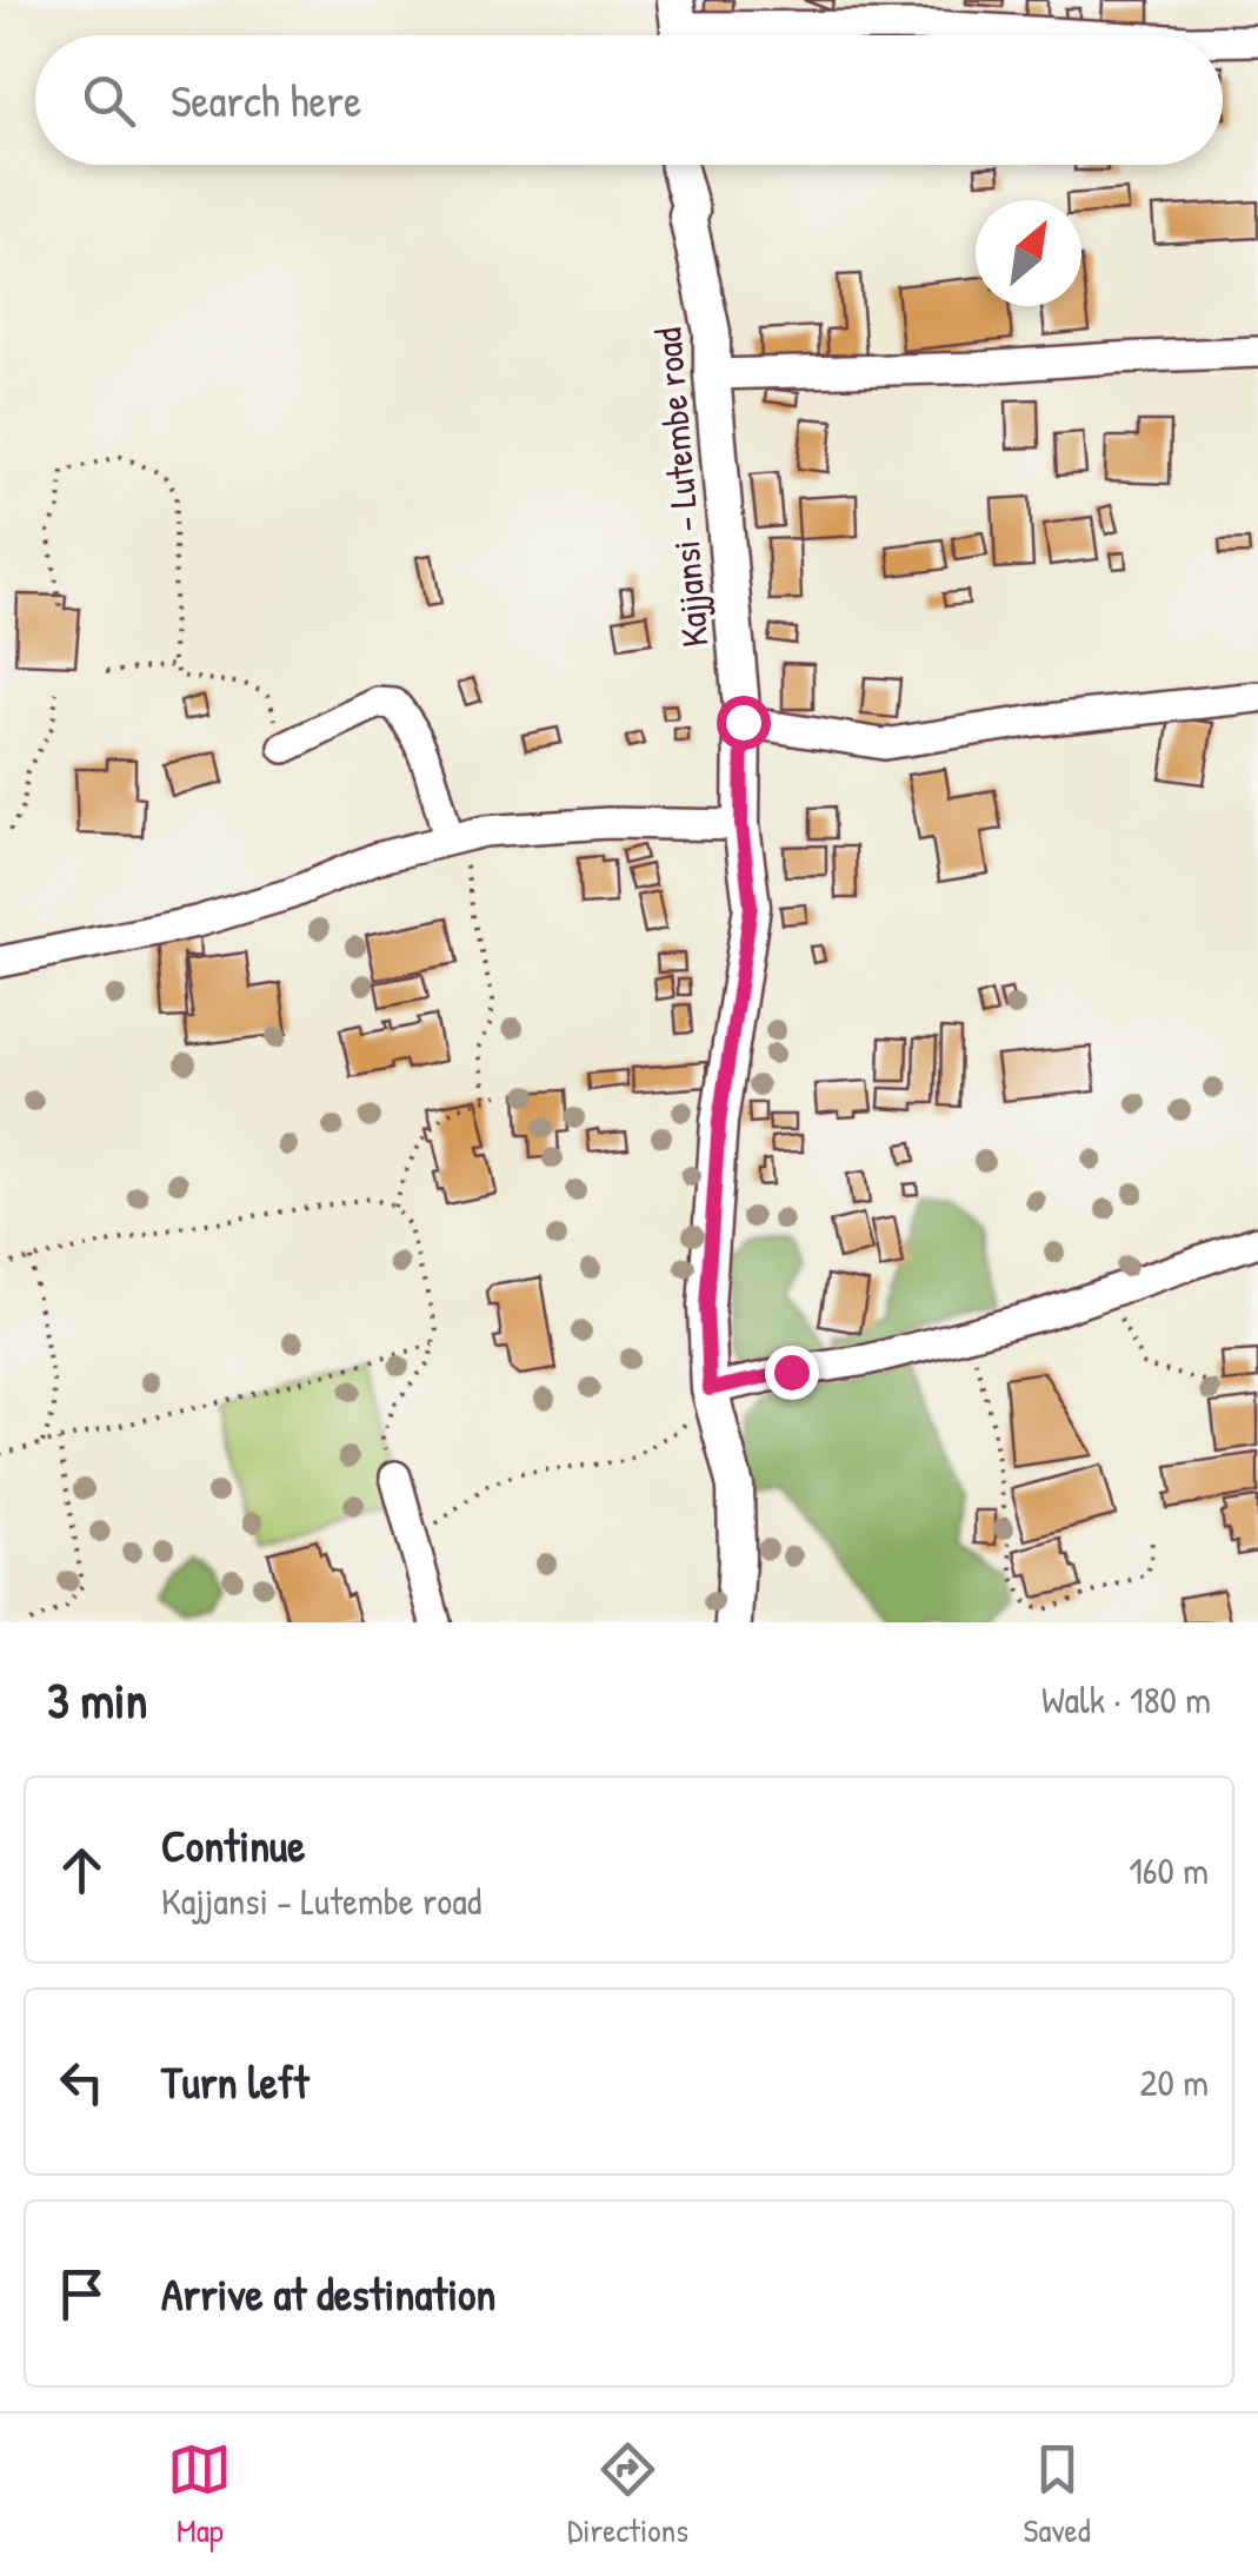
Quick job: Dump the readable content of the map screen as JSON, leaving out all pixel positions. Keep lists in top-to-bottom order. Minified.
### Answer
{"streets":{"street":["Kajjansi - Lutembe road"]},"north":"top right","page":{"search":"Search here","heading":["3 min","Walk · 180 m"],"list":[["Continue","Kajjansi - Lutembe road","160 m"],["Turn left","20 m"],"Arrive at destination"],"nav":["Map","Directions","Saved"]}}
